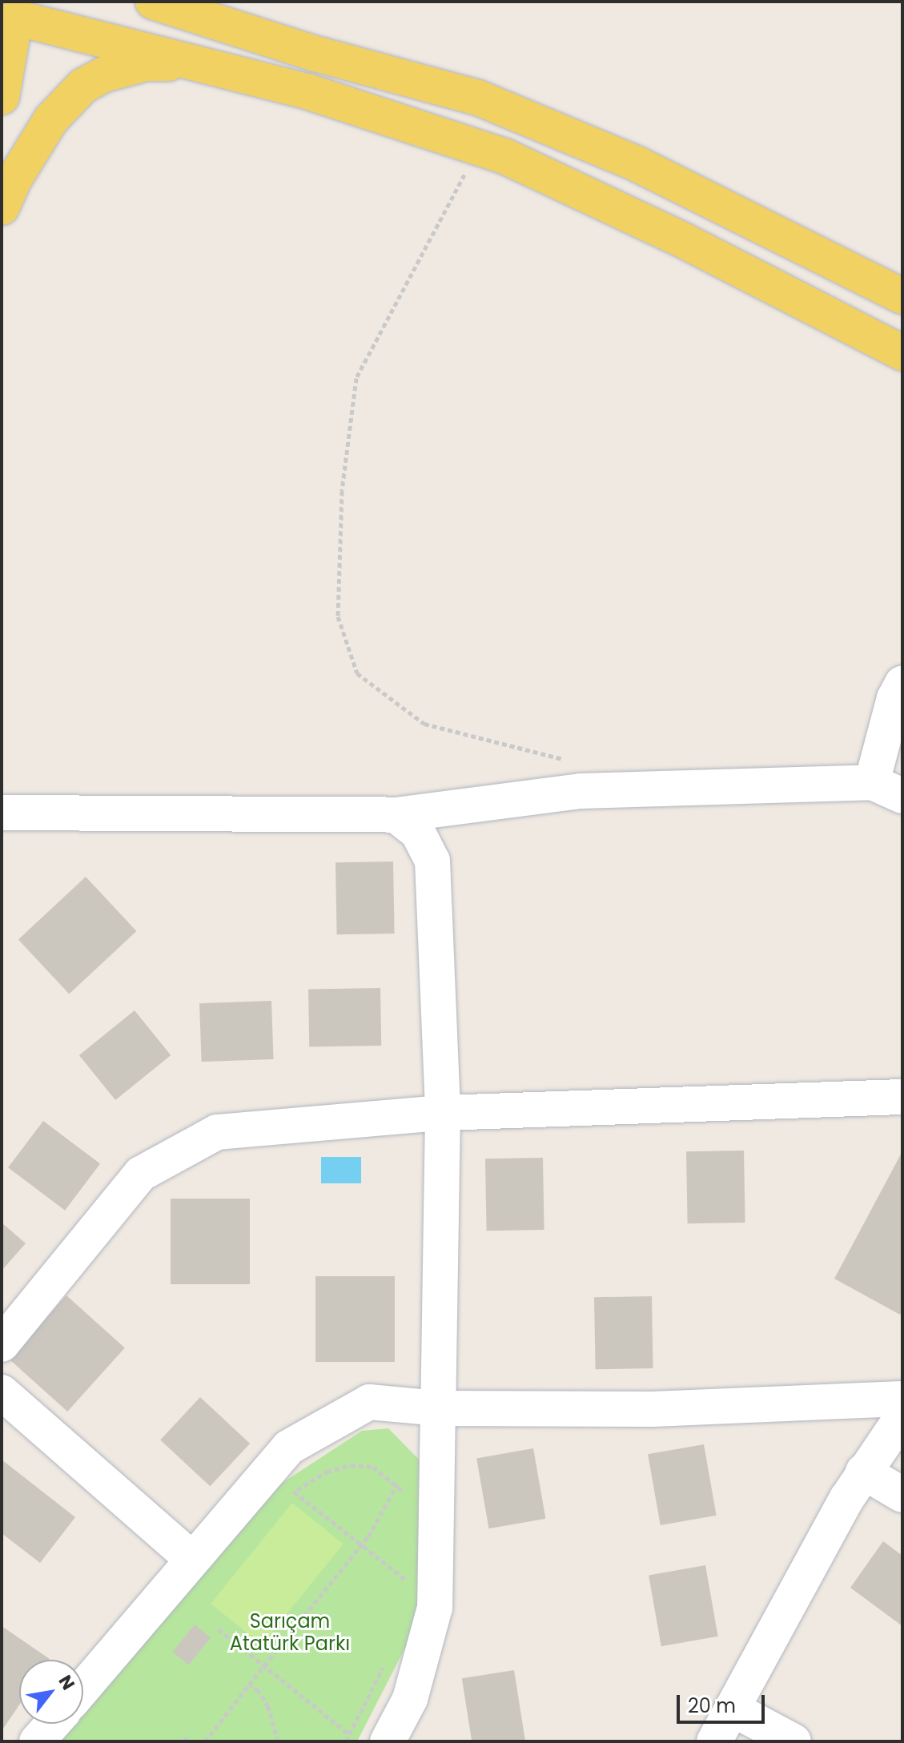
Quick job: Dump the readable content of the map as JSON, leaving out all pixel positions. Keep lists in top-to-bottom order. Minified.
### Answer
{"parks":["Sarıçam Atatürk Parkı"],"scale_bar":"20 m","north":"top right"}
